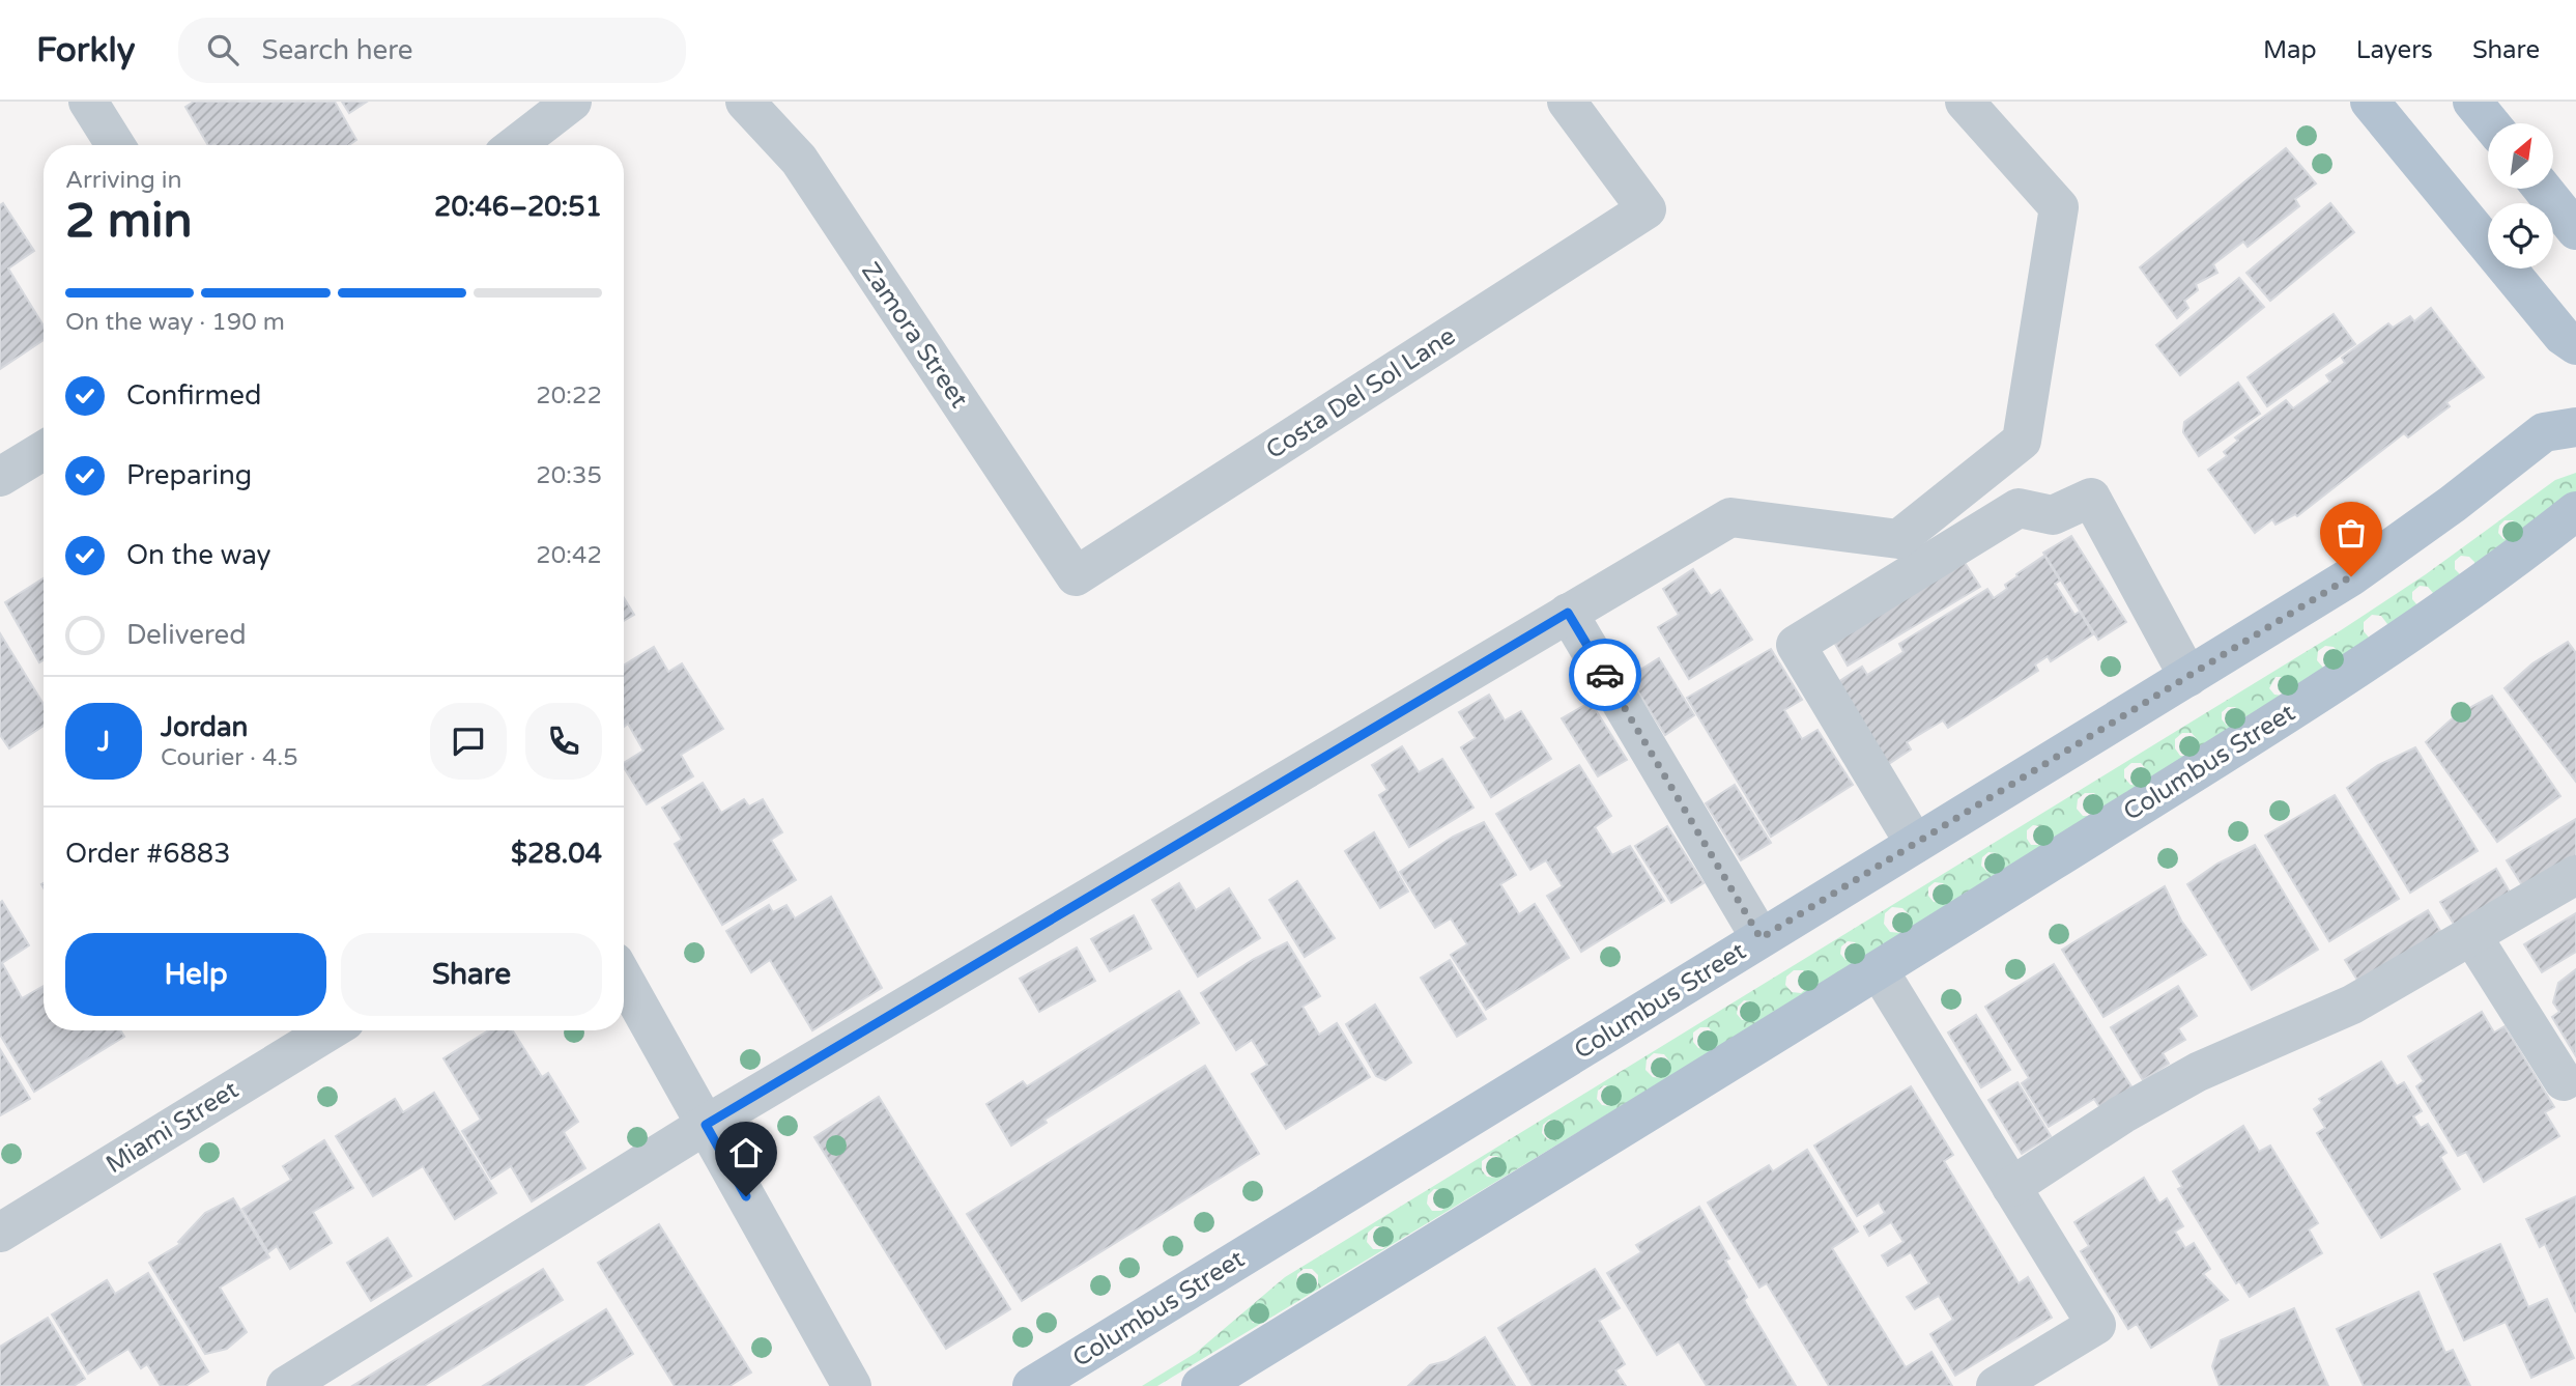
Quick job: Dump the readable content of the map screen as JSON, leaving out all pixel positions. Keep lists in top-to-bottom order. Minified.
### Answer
{"streets":{"main road":["Columbus Street"],"street":["Zamora Street","Costa Del Sol Lane","Miami Street"]},"crossings":[["Zamora Street","Costa Del Sol Lane"]],"north":"top right","page":{"header":"Forkly","search":"Search here","nav":["Map","Layers","Share"],"heading":["2 min","Arriving in","20:46–20:51"],"panel":["Jordan","Courier · 4.5","Order #6883","$28.04"],"bar":"On the way · 190 m","list":[["Confirmed","20:22"],["Preparing","20:35"],["On the way","20:42"],"Delivered"],"round":"J","buttons":["Help","Share"]}}
